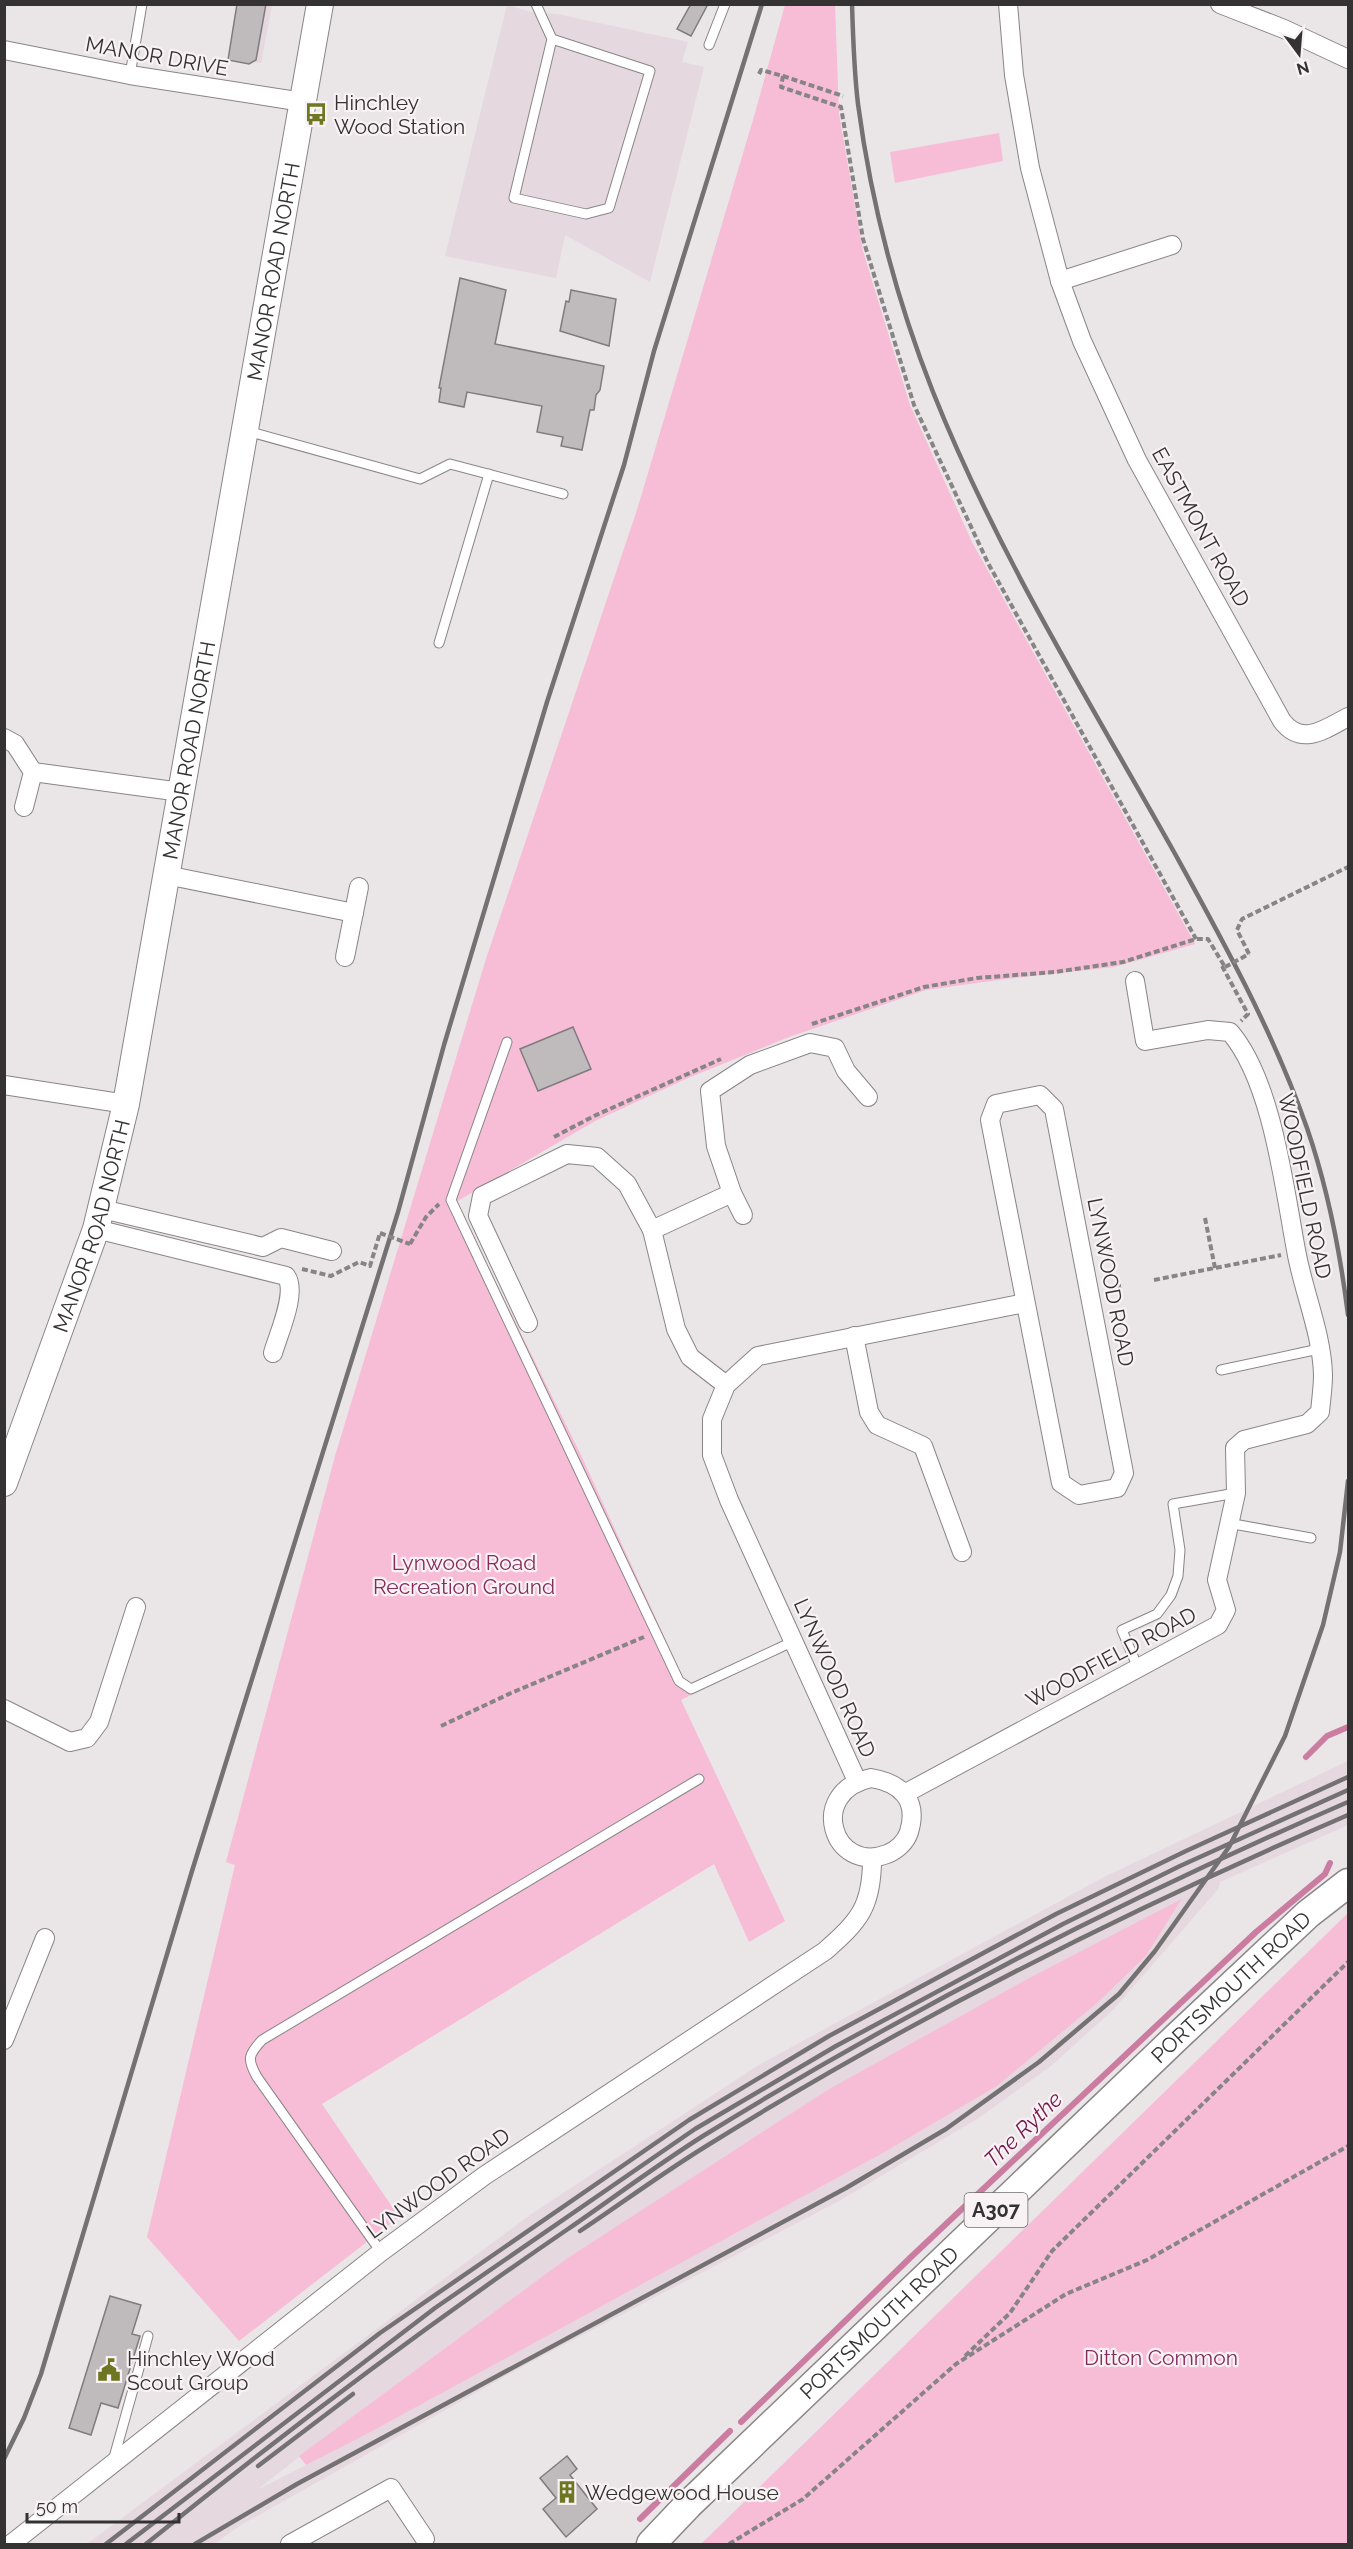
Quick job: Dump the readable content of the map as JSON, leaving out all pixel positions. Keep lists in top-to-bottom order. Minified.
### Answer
{"streets":{"main road":["PORTSMOUTH ROAD","A307"],"street":["MANOR DRIVE","MANOR ROAD NORTH","EASTMONT ROAD","WOODFIELD ROAD","LYNWOOD ROAD"]},"crossings":[["MANOR DRIVE","MANOR ROAD NORTH"],["WOODFIELD ROAD","LYNWOOD ROAD"]],"water":["The Rythe"],"parks":["Lynwood Road Recreation Ground","Ditton Common"],"places":{"bus stop":["Hinchley Wood Station"],"public building":["Hinchley Wood Scout Group"],"building":["Wedgewood House"]},"scale_bar":"50 m","north":"bottom"}
